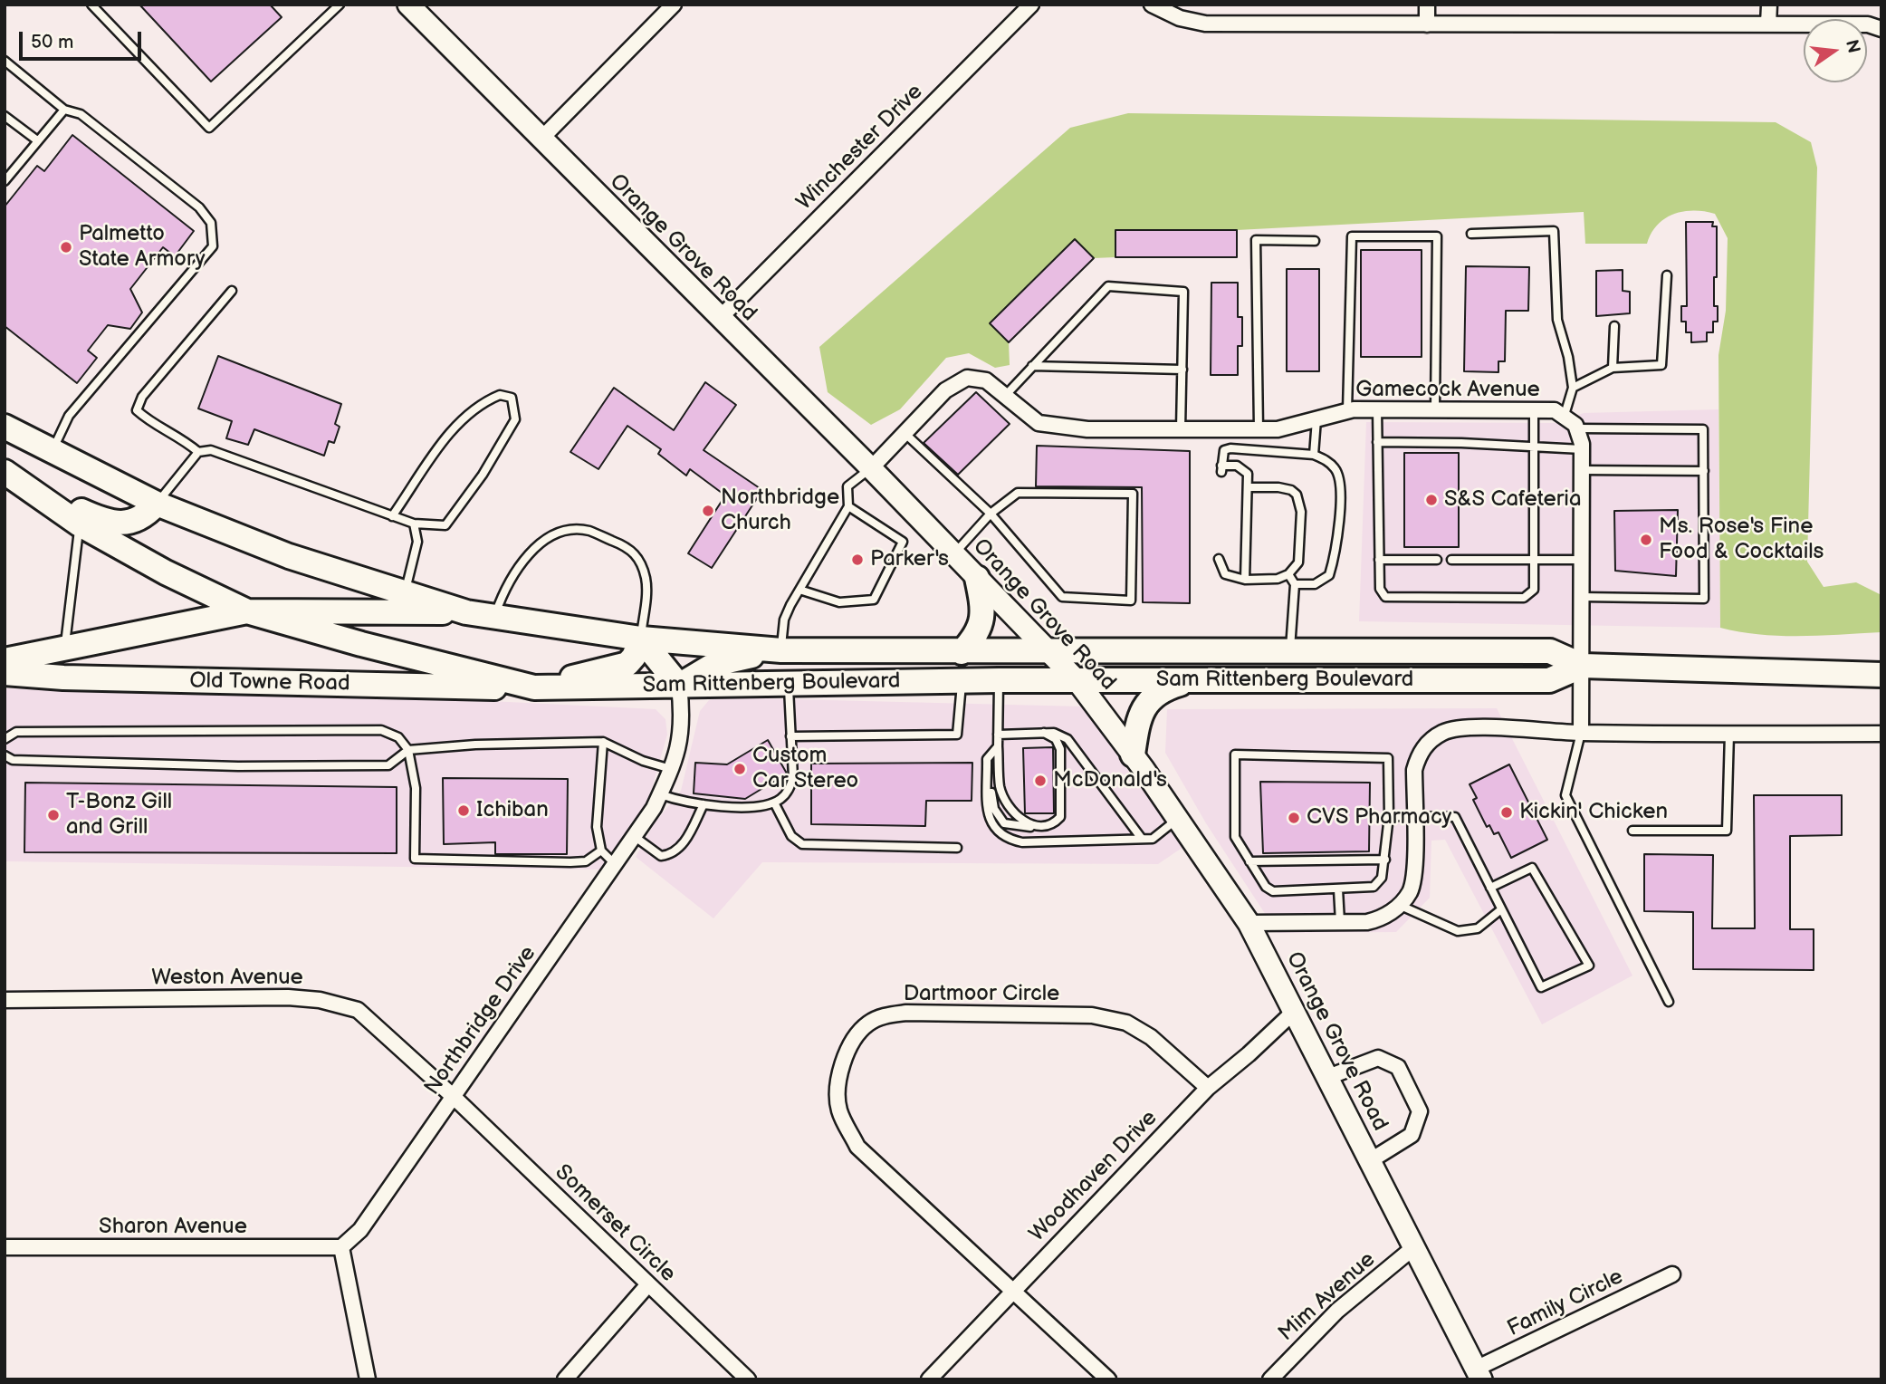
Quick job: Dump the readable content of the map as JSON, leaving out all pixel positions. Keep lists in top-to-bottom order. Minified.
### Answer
{"streets":{"main road":["Sam Rittenberg Boulevard","Old Towne Road"],"street":["Winchester Drive","Orange Grove Road","Gamecock Avenue","Weston Avenue","Dartmoor Circle","Northbridge Drive","Woodhaven Drive","Somerset Circle","Sharon Avenue","Mim Avenue","Family Circle"]},"crossings":[["Winchester Drive","Orange Grove Road"],["Orange Grove Road","Gamecock Avenue"],["Orange Grove Road","Sam Rittenberg Boulevard"],["Orange Grove Road","Woodhaven Drive"],["Orange Grove Road","Mim Avenue"],["Orange Grove Road","Family Circle"],["Sam Rittenberg Boulevard","Old Towne Road"],["Sam Rittenberg Boulevard","Northbridge Drive"],["Weston Avenue","Northbridge Drive"],["Weston Avenue","Somerset Circle"],["Dartmoor Circle","Woodhaven Drive"],["Northbridge Drive","Somerset Circle"],["Northbridge Drive","Sharon Avenue"]],"places":["Palmetto State Armory","S&S Cafeteria","Northbridge Church","Ms. Rose's Fine Food & Cocktails","Parker's","Custom Car Stereo","McDonald's","Ichiban","Kickin' Chicken","T-Bonz Gill and Grill","CVS Pharmacy"],"scale_bar":"50 m","north":"right"}
